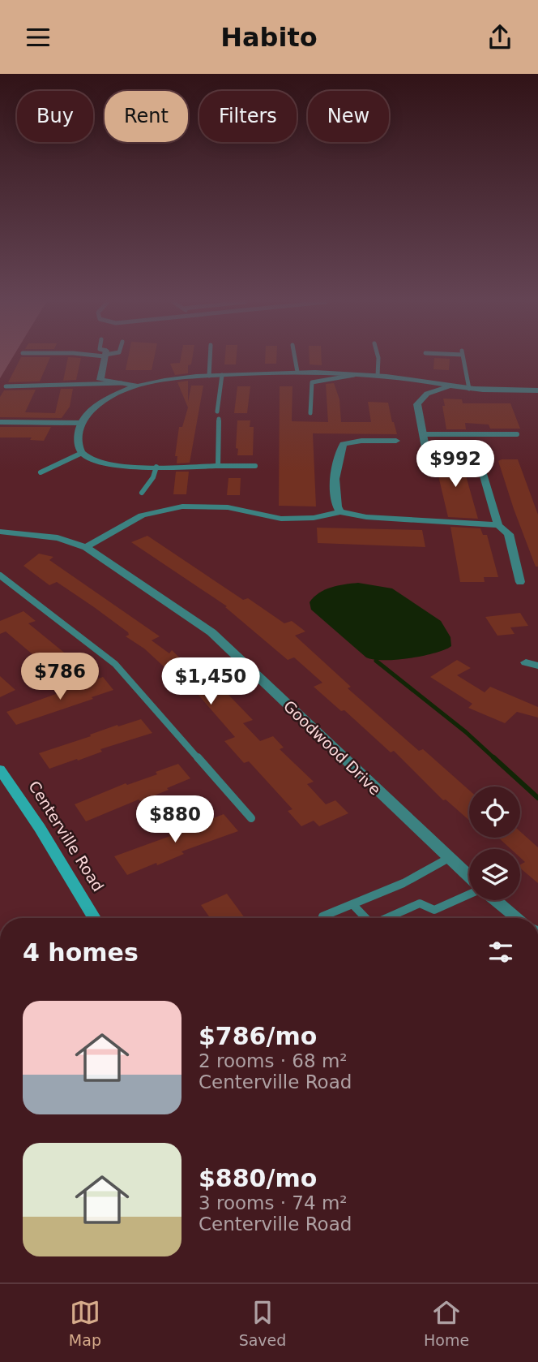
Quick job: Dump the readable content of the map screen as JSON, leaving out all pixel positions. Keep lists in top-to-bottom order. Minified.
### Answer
{"streets":{"main road":["Centerville Road"],"street":["Goodwood Drive"]},"page":{"header":"Habito","chip":["Buy","Rent","Filters","New"],"price":["$992","$786","$1,450","$880"],"heading":"4 homes","list":[{"name":"$786/mo","note":"2 rooms · 68 m² · Centerville Road"},{"name":"$880/mo","note":"3 rooms · 74 m² · Centerville Road"}],"tabs":["Map","Saved","Home"]}}
